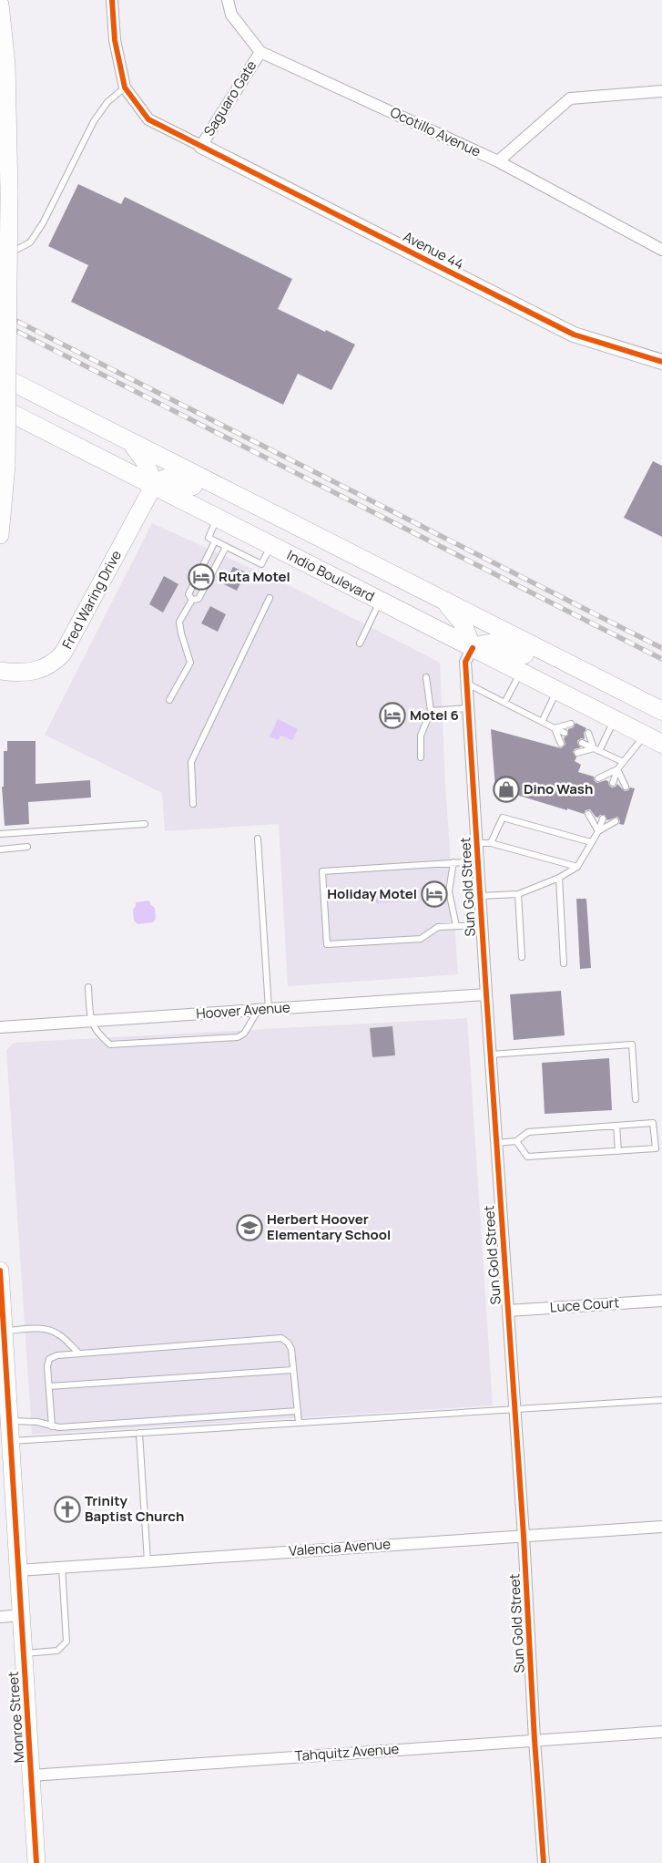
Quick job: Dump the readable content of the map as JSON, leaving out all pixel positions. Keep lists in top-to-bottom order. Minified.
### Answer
{"streets":{"main road":["Indio Boulevard","Fred Waring Drive","Monroe Street"],"street":["Saguaro Gate","Ocotillo Avenue","Avenue 44","Sun Gold Street","Hoover Avenue","Luce Court","Valencia Avenue","Tahquitz Avenue"]},"crossings":[["Saguaro Gate","Ocotillo Avenue"],["Saguaro Gate","Avenue 44"],["Indio Boulevard","Fred Waring Drive"],["Indio Boulevard","Sun Gold Street"],["Sun Gold Street","Hoover Avenue"],["Sun Gold Street","Luce Court"],["Sun Gold Street","Valencia Avenue"],["Sun Gold Street","Tahquitz Avenue"],["Valencia Avenue","Monroe Street"],["Monroe Street","Tahquitz Avenue"]],"places":{"hotel":["Ruta Motel","Motel 6","Holiday Motel"],"shop":["Dino Wash"],"school or university":["Herbert Hoover Elementary School"],"church":["Trinity Baptist Church"]}}
